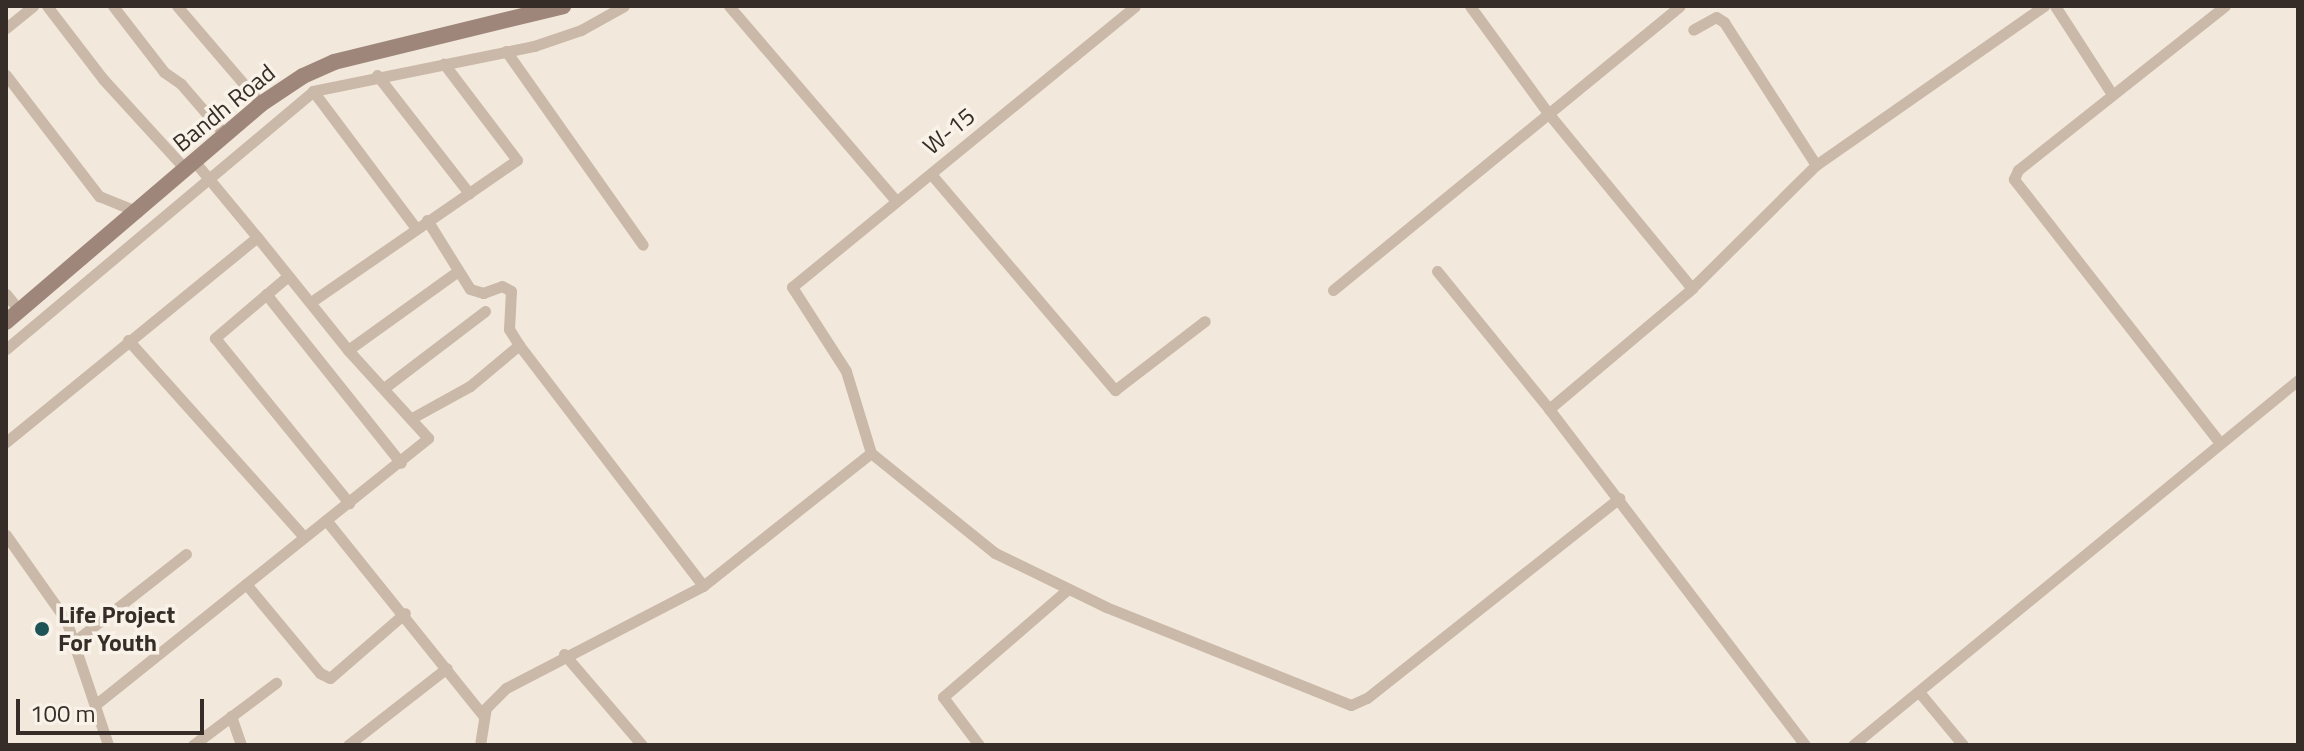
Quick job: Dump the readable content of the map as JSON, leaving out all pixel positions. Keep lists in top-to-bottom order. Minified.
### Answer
{"streets":{"street":["Bandh Road","W-15"]},"places":["Life Project For Youth"],"scale_bar":"100 m"}
